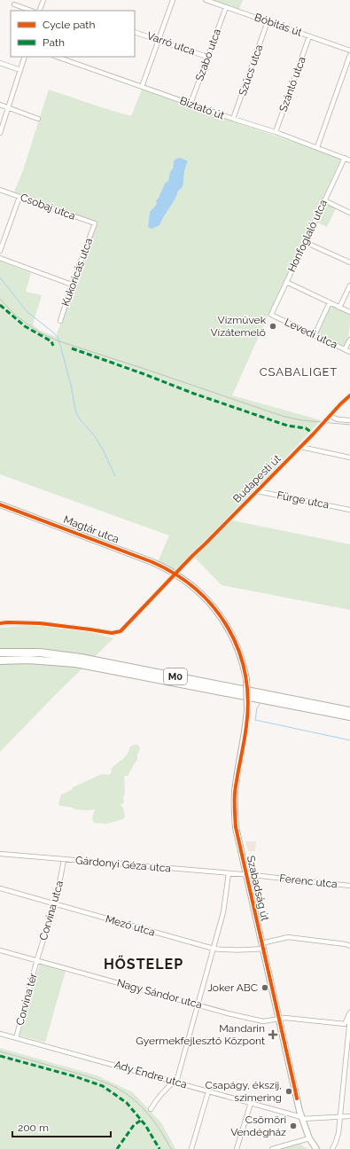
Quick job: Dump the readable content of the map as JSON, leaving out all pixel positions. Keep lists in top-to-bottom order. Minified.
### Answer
{"streets":{"highway":["M0"],"street":["Bóbitás út","Varró utca","Szabó utca","Szűcs utca","Szántó utca","Biztató út","Csobaj utca","Honfoglaló utca","Kukoricás utca","Levedi utca","Budapesti út","Fürge utca","Magtár utca","Gárdonyi Géza utca","Ferenc utca","Szabadság út","Corvina utca","Mező utca","Nagy Sándor utca","Corvina tér","Ady Endre utca"]},"crossings":[["Bóbitás út","Szabó utca"],["Bóbitás út","Szűcs utca"],["Bóbitás út","Szántó utca"],["Varró utca","Szabó utca"],["Szabó utca","Biztató út"],["Szűcs utca","Biztató út"],["Szántó utca","Biztató út"],["Biztató út","Honfoglaló utca"],["Csobaj utca","Kukoricás utca"],["Honfoglaló utca","Levedi utca"],["Budapesti út","Fürge utca"],["Budapesti út","Magtár utca"],["Magtár utca","Szabadság út"],["Gárdonyi Géza utca","Ferenc utca"],["Gárdonyi Géza utca","Szabadság út"],["Gárdonyi Géza utca","Corvina utca"],["Ferenc utca","Szabadság út"],["Szabadság út","Mező utca"],["Szabadság út","Nagy Sándor utca"],["Szabadság út","Ady Endre utca"],["Corvina utca","Mező utca"],["Corvina utca","Nagy Sándor utca"],["Corvina utca","Corvina tér"],["Nagy Sándor utca","Corvina tér"],["Corvina tér","Ady Endre utca"]],"districts":["CSABALIGET","HŐSTELEP"],"places":{"other":["Vízművek Vízátemelő","Joker ABC","Csapágy, ékszíj, szimering","Csömöri Vendégház"],"health":["Mandarin Gyermekfejlesztő Központ"]},"legend":["Cycle path","Path"],"scale_bar":"200 m"}
